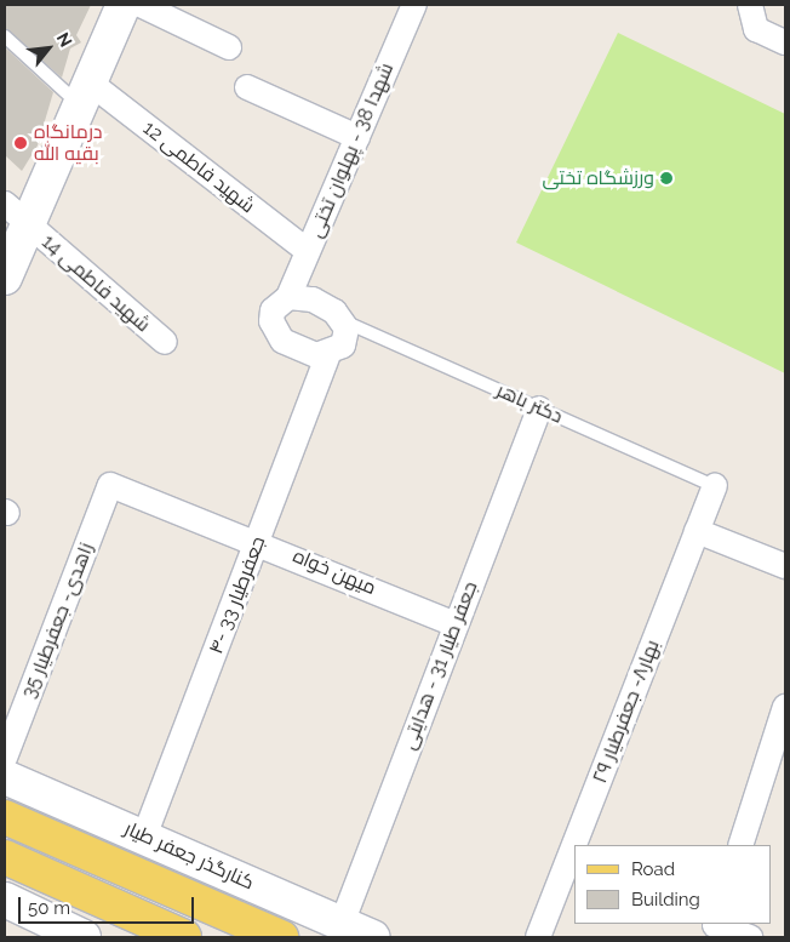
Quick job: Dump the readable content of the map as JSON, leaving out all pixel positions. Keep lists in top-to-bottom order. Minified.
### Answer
{"streets":{"main road":["کنارگذر جعفر طیار"],"street":["شهدا 38 - پهلوان تختی","شهید فاطمی 12","شهید فاطمی 14","میهن خواه","۴- جعفرطیار 33","زاهدی- جعفرطیار 35","جعفر طیار 31 - هدایتی","بهار۸- جعفرطیار ۲۹"],"lane":["دکتر باهر"]},"crossings":[["شهدا 38 - پهلوان تختی","شهید فاطمی 12"],["شهدا 38 - پهلوان تختی","دکتر باهر"],["شهدا 38 - پهلوان تختی","۴- جعفرطیار 33"],["دکتر باهر","۴- جعفرطیار 33"],["دکتر باهر","جعفر طیار 31 - هدایتی"],["دکتر باهر","بهار۸- جعفرطیار ۲۹"],["میهن خواه","۴- جعفرطیار 33"],["میهن خواه","زاهدی- جعفرطیار 35"],["میهن خواه","جعفر طیار 31 - هدایتی"],["۴- جعفرطیار 33","کنارگذر جعفر طیار"],["جعفر طیار 31 - هدایتی","کنارگذر جعفر طیار"]],"places":["درمانگاه بقیه الله","ورزشگاه تختی"],"legend":["Road","Building"],"scale_bar":"50 m","north":"top right"}
